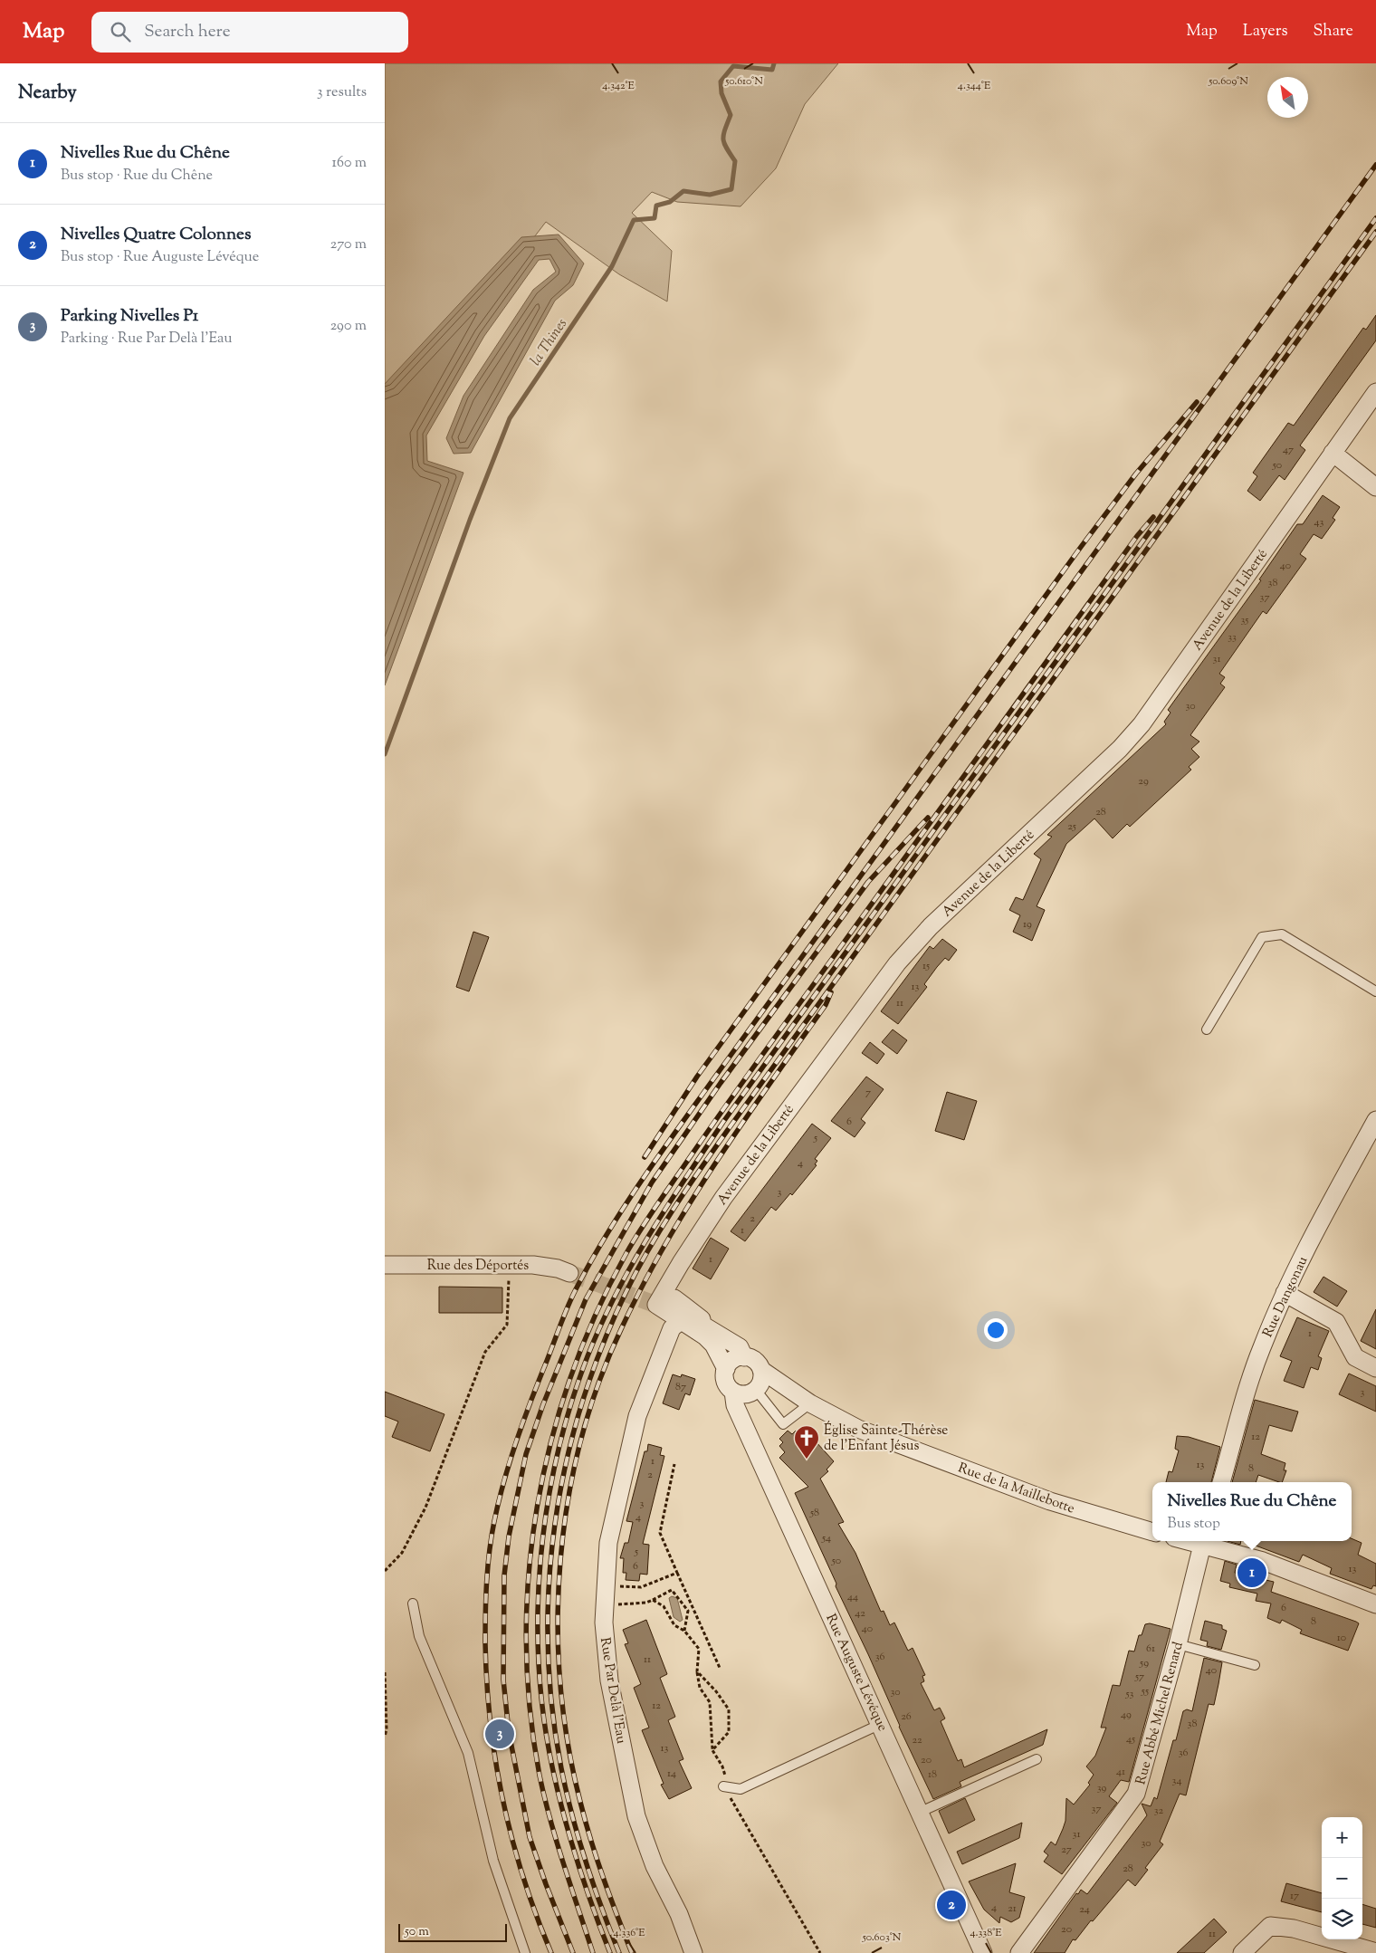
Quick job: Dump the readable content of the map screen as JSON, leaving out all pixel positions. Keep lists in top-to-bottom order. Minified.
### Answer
{"streets":{"street":["Avenue de la Liberté","Rue des Déportés","Rue Dangonau","Rue de la Maillebotte","Rue Auguste Lévéque","Rue Par Delà l'Eau","Rue Abbé Michel Renard"]},"crossings":[["Rue de la Maillebotte","Rue Auguste Lévéque"]],"water":["la Thines"],"places":{"church":["Église Sainte-Thérèse de l'Enfant Jésus"]},"house_numbers":["47","50","43","40","38","37","35","33","31","30","29","28","25","19","15","13","11","7","6","5","4","3","2","1","1","1","87","3","12","1","13","8","2","3","58","4","54","5","50","6","13","44","6","42","8","40","10","61","36","11","59","40","57","55","30","53","12","49","26","38","45","22","13","36","20","41","14","18","34","39","37","32","31","30","27","28","17","4","21","24","20","11"],"scale_bar":"50 m","north":"top left","page":{"header":"Map","search":"Search here","nav":["Map","Layers","Share"],"heading":["Nearby","3 results"],"list":[{"mark":"1","name":"Nivelles Rue du Chêne","note":"Bus stop · Rue du Chêne","value":"160 m"},{"mark":"2","name":"Nivelles Quatre Colonnes","note":"Bus stop · Rue Auguste Lévéque","value":"270 m"},{"mark":"3","name":"Parking Nivelles P1","note":"Parking · Rue Par Delà l'Eau","value":"290 m"}],"popup":["Nivelles Rue du Chêne","Bus stop"],"pins":["1","3","2"],"map_buttons":["+","−"],"scale":"50 m"},"coordinates":["50.610°N","50.609°N","4.342°E","4.344°E","4.336°E","4.338°E","50.603°N"]}
